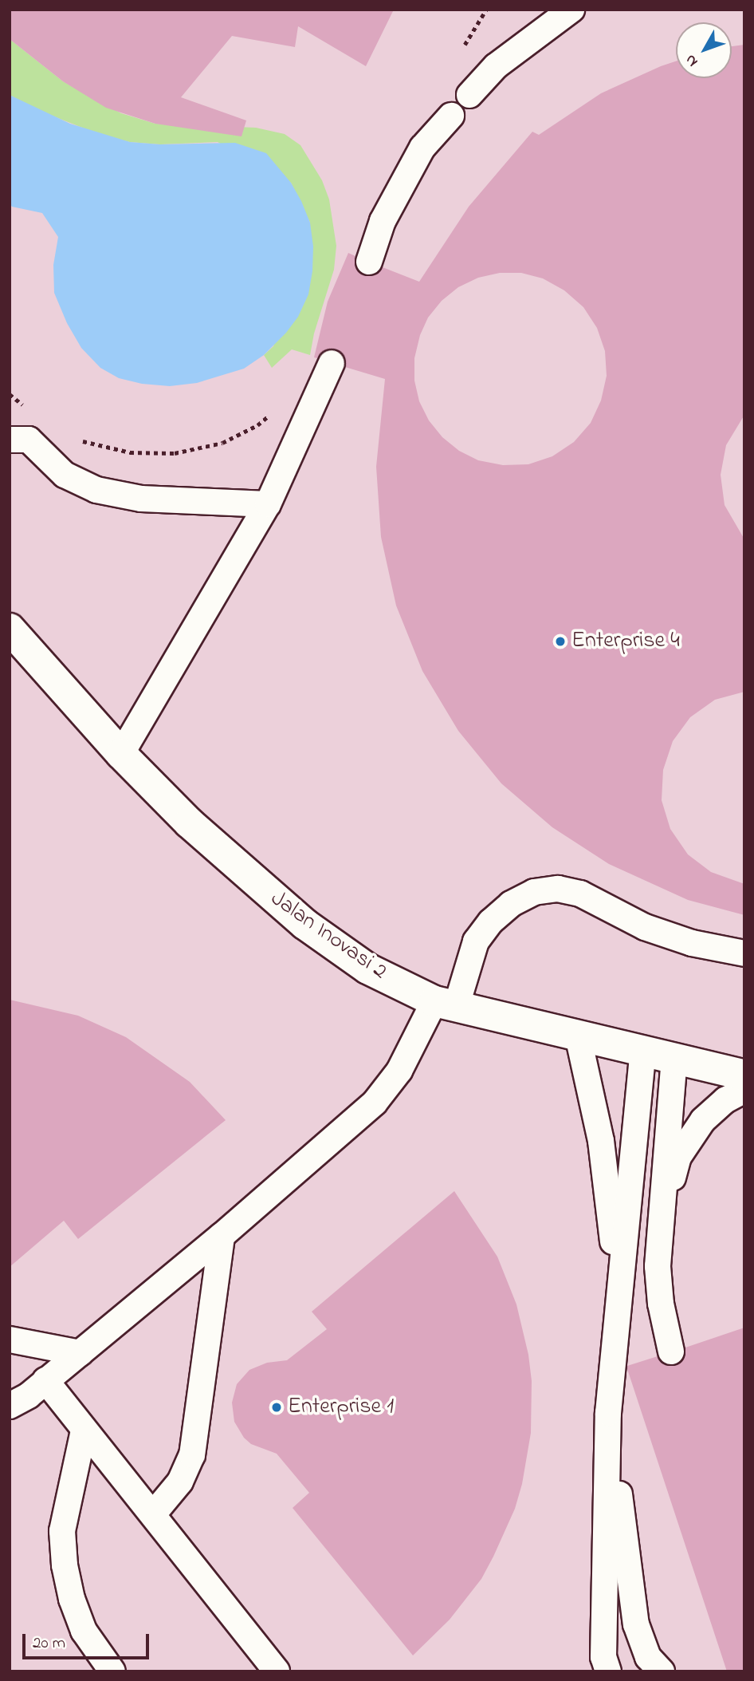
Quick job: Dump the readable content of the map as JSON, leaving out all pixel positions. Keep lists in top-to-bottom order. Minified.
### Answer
{"streets":{"street":["Jalan Inovasi 2"]},"places":["Enterprise 4","Enterprise 1"],"scale_bar":"20 m","north":"bottom left"}
